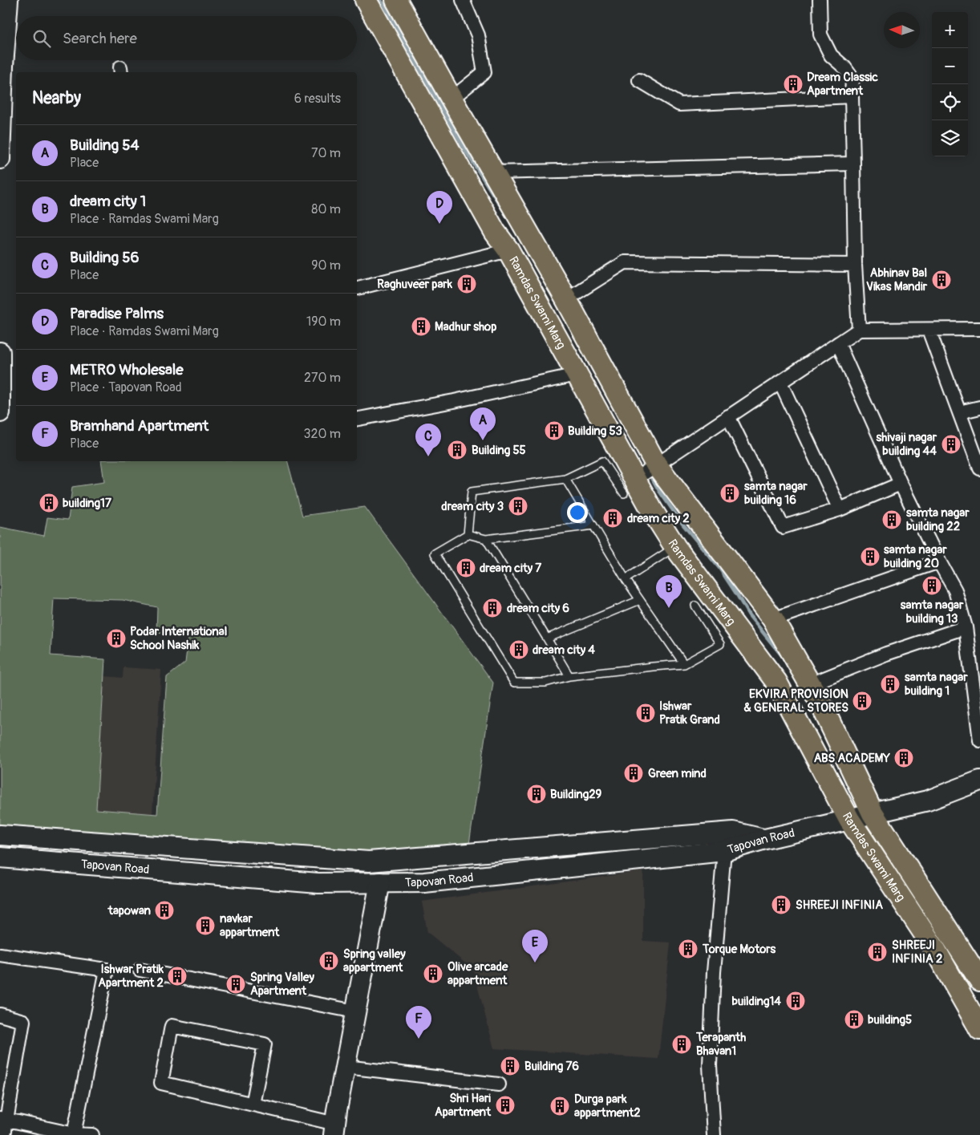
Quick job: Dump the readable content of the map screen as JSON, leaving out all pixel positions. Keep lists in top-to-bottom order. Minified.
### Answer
{"streets":{"main road":["Ramdas Swami Marg","Tapovan Road"]},"crossings":[["Ramdas Swami Marg","Tapovan Road"]],"places":{"building":["Dream Classic Apartment","Abhinav Bal Vikas Mandir","Raghuveer park","Madhur shop","Building 53","shivaji nagar building 44","Building 55","samta nagar building 16","building17","dream city 3","dream city 2","samta nagar building 22","samta nagar building 20","dream city 7","samta nagar building 13","dream city 6","Podar International School Nashik","dream city 4","samta nagar building 1","EKVIRA PROVISION & GENERAL STORES","Ishwar Pratik Grand","ABS ACADEMY","Green mind","Building29","SHREEJI INFINIA","tapowan","navkar appartment","Torque Motors","SHREEJI INFINIA 2","Spring valley appartment","Olive arcade appartment","Ishwar Pratik Apartment 2","Spring Valley Apartment","building14","building5","Terapanth Bhavan1","Building 76","Shri Hari Apartment","Durga park appartment2"]},"north":"left","page":{"map_buttons":["+","−"],"search":"Search here","heading":["Nearby","6 results"],"list":[{"mark":"A","name":"Building 54","note":"Place","value":"70 m"},{"mark":"B","name":"dream city 1","note":"Place · Ramdas Swami Marg","value":"80 m"},{"mark":"C","name":"Building 56","note":"Place","value":"90 m"},{"mark":"D","name":"Paradise Palms","note":"Place · Ramdas Swami Marg","value":"190 m"},{"mark":"E","name":"METRO Wholesale","note":"Place · Tapovan Road","value":"270 m"},{"mark":"F","name":"Bramhand Apartment","note":"Place","value":"320 m"}],"pins":["D","A","C","B","E","F"]}}
